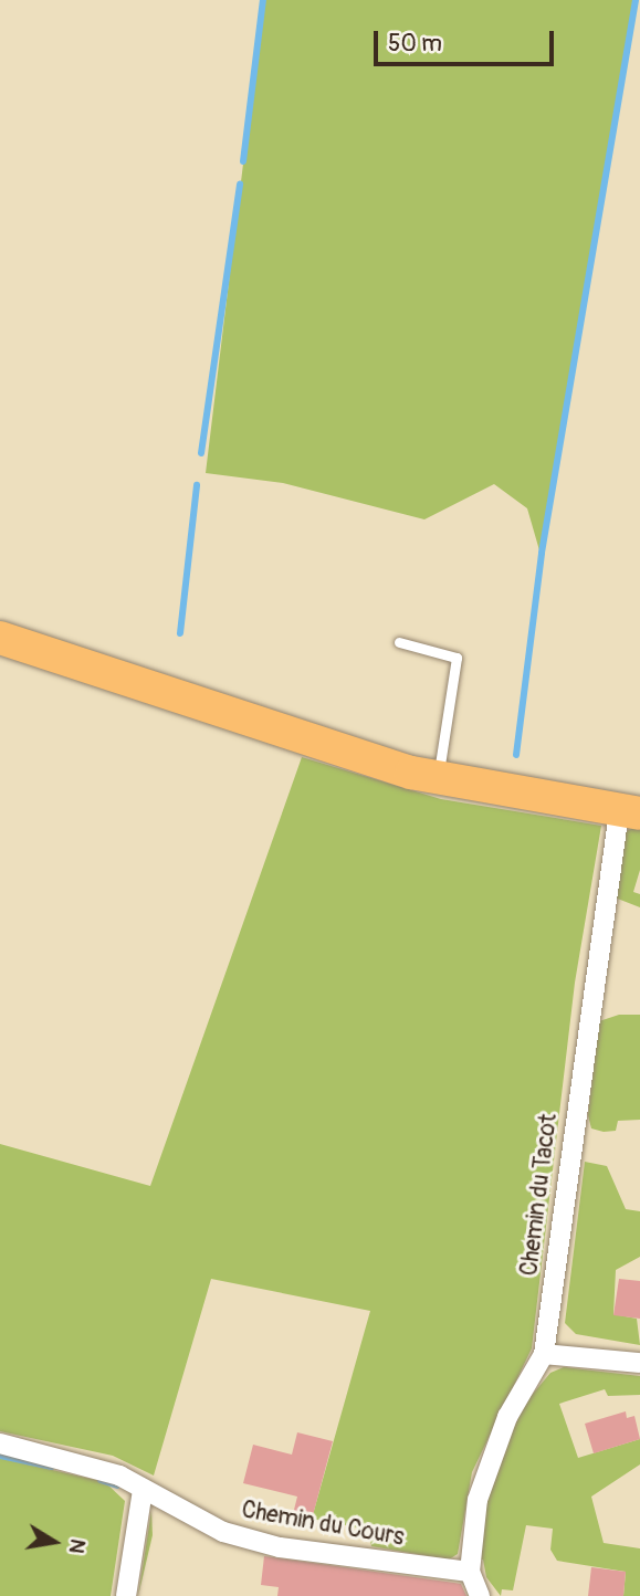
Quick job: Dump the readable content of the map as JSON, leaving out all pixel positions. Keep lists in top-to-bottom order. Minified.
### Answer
{"streets":{"street":["Chemin du Tacot","Chemin du Cours"]},"crossings":[["Chemin du Tacot","Chemin du Cours"]],"scale_bar":"50 m","north":"right"}
